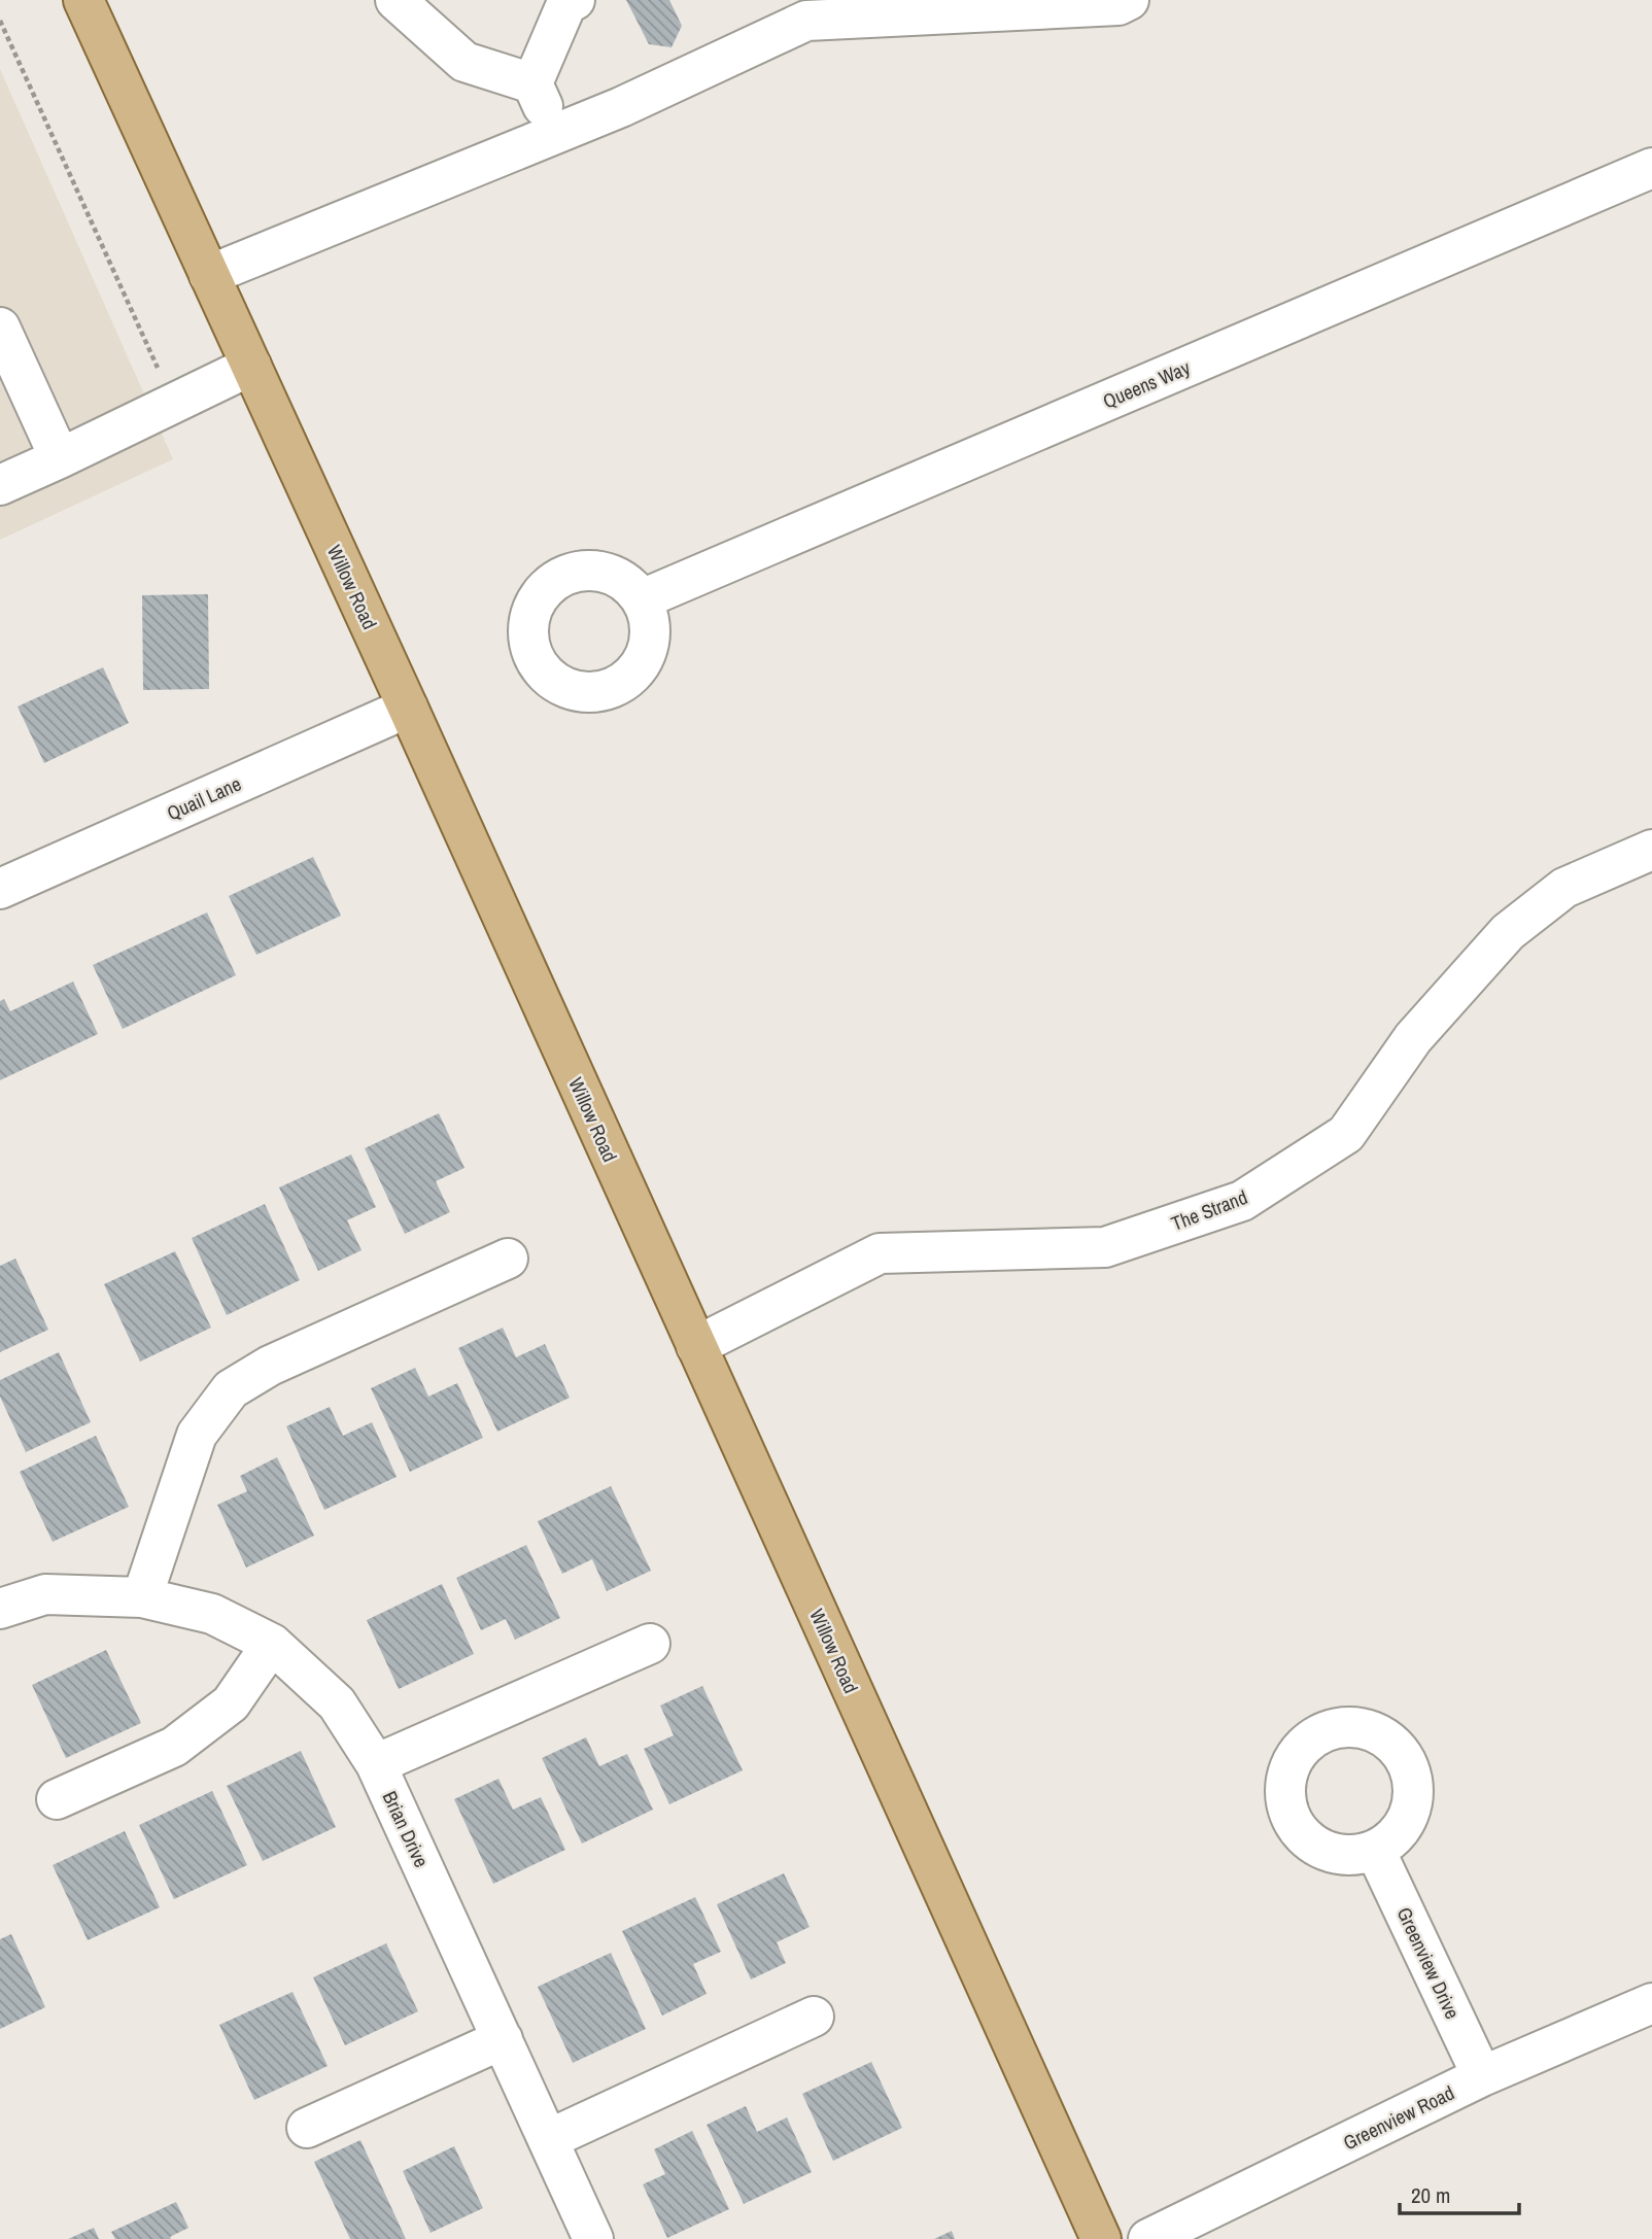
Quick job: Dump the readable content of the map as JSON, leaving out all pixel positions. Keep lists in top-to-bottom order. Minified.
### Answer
{"streets":{"main road":["Willow Road"],"street":["Queens Way","Quail Lane","The Strand","Brian Drive","Greenview Drive","Greenview Road"]},"crossings":[["Willow Road","Quail Lane"],["Willow Road","The Strand"],["Greenview Drive","Greenview Road"]],"scale_bar":"20 m"}
